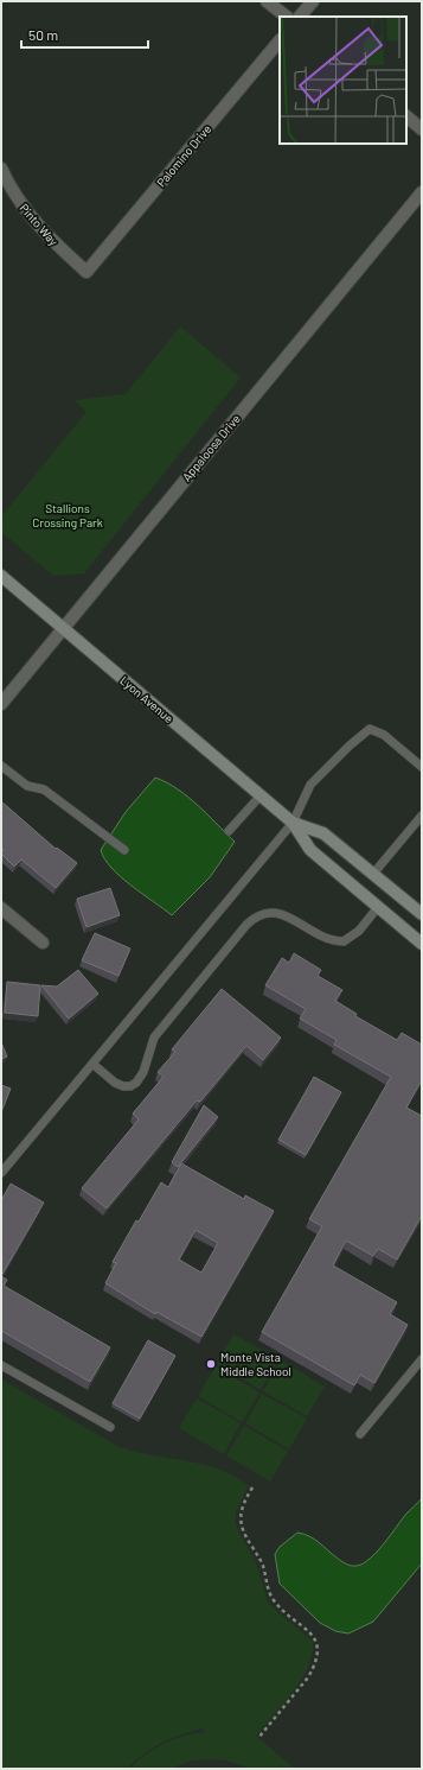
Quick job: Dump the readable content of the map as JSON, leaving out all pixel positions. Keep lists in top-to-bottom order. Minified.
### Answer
{"streets":{"street":["Palomino Drive","Pinto Way","Appaloosa Drive","Lyon Avenue"]},"crossings":[["Palomino Drive","Pinto Way"],["Appaloosa Drive","Lyon Avenue"]],"parks":["Stallions Crossing Park"],"places":["Monte Vista Middle School"],"scale_bar":"50 m"}
